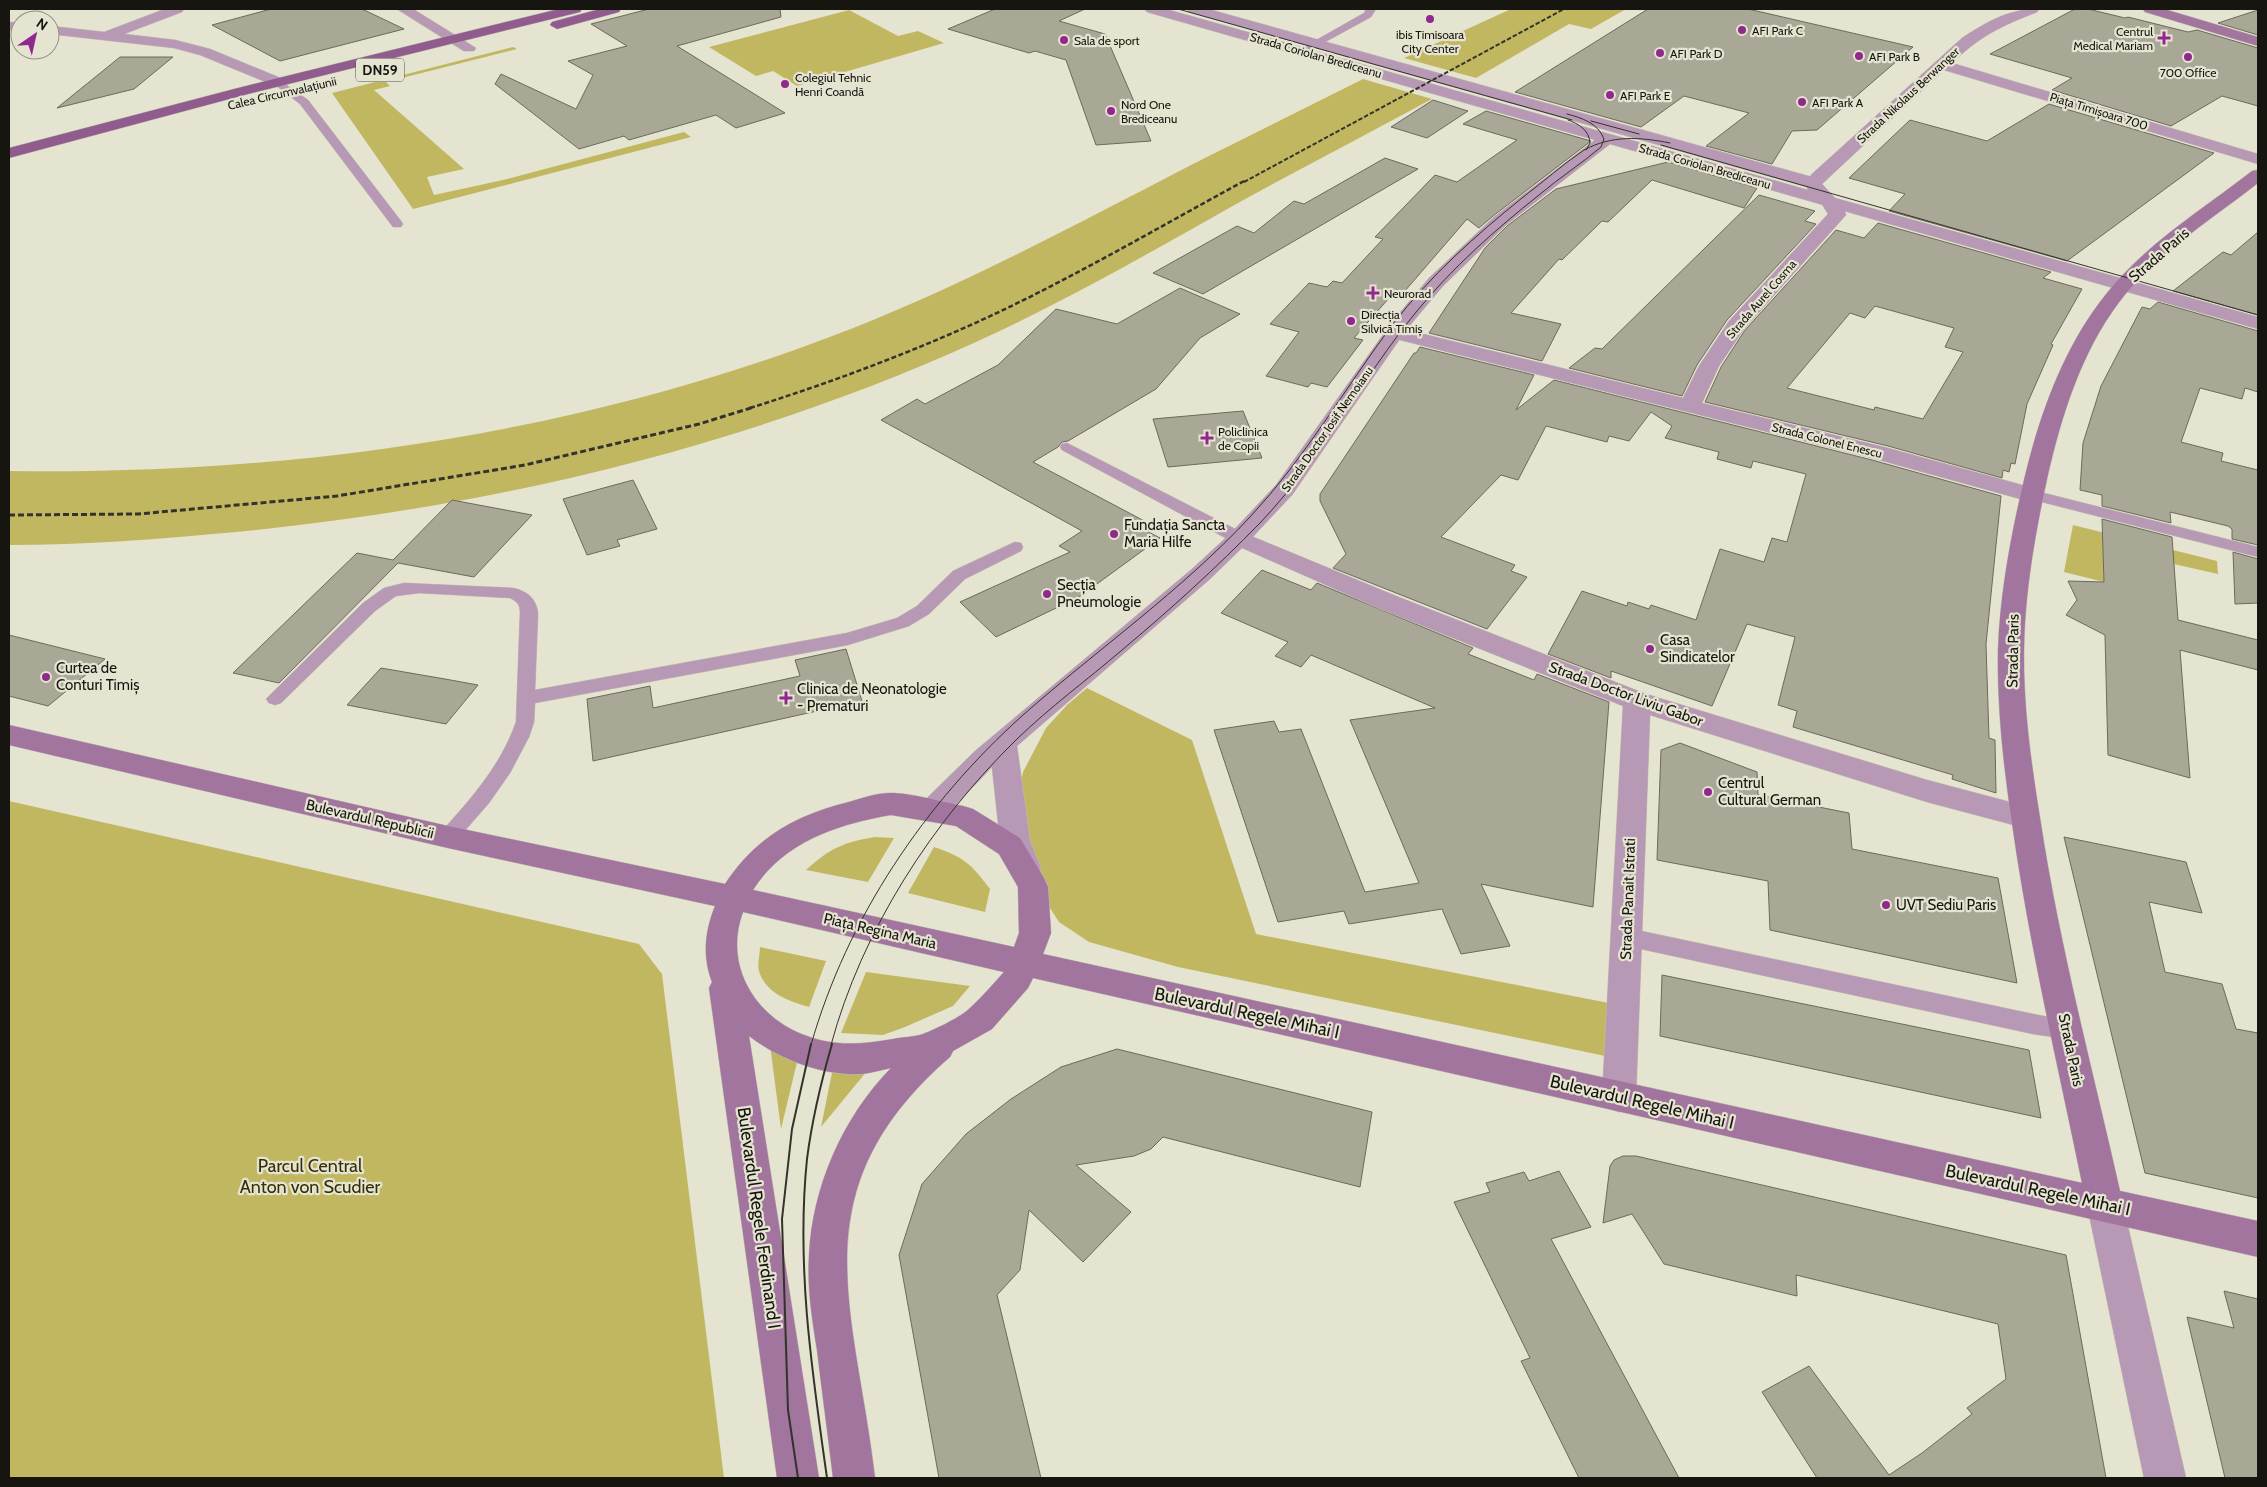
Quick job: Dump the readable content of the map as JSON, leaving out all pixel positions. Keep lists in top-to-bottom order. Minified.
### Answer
{"streets":{"main road":["DN59","Calea Circumvalațiunii","Strada Paris","Bulevardul Republicii","Piața Regina Maria","Bulevardul Regele Mihai I","Bulevardul Regele Ferdinand I"],"street":["Strada Coriolan Brediceanu","Strada Nikolaus Berwanger","Piața Timișoara 700","Strada Aurel Cosma","Strada Doctor Iosif Nemoianu","Strada Colonel Enescu","Strada Doctor Liviu Gabor","Strada Panait Istrati"]},"crossings":[["Strada Coriolan Brediceanu","Strada Nikolaus Berwanger"],["Strada Coriolan Brediceanu","Strada Paris"],["Strada Coriolan Brediceanu","Strada Aurel Cosma"],["Strada Coriolan Brediceanu","Strada Doctor Iosif Nemoianu"],["Strada Nikolaus Berwanger","Piața Timișoara 700"],["Strada Paris","Strada Colonel Enescu"],["Strada Paris","Strada Doctor Liviu Gabor"],["Strada Paris","Bulevardul Regele Mihai I"],["Strada Aurel Cosma","Strada Colonel Enescu"],["Strada Doctor Iosif Nemoianu","Strada Colonel Enescu"],["Strada Doctor Iosif Nemoianu","Strada Doctor Liviu Gabor"],["Strada Doctor Liviu Gabor","Strada Panait Istrati"],["Bulevardul Republicii","Piața Regina Maria"],["Strada Panait Istrati","Bulevardul Regele Mihai I"],["Piața Regina Maria","Bulevardul Regele Mihai I"]],"parks":["Parcul Central Anton von Scudier"],"places":{"other":["ibis Timisoara City Center","AFI Park C","Sala de sport","AFI Park D","AFI Park B","700 Office","Colegiul Tehnic Henri Coandă","AFI Park E","AFI Park A","Nord One Brediceanu","Direcția Silvică Timiș","Fundația Sancta Maria Hilfe","Secția Pneumologie","Casa Sindicatelor","Curtea de Conturi Timiș","Centrul Cultural German","UVT Sediu Paris"],"health":["Centrul Medical Mariam","Neurorad","Policlinica de Copii","Clinica de Neonatologie - Prematuri"]},"north":"top right"}
